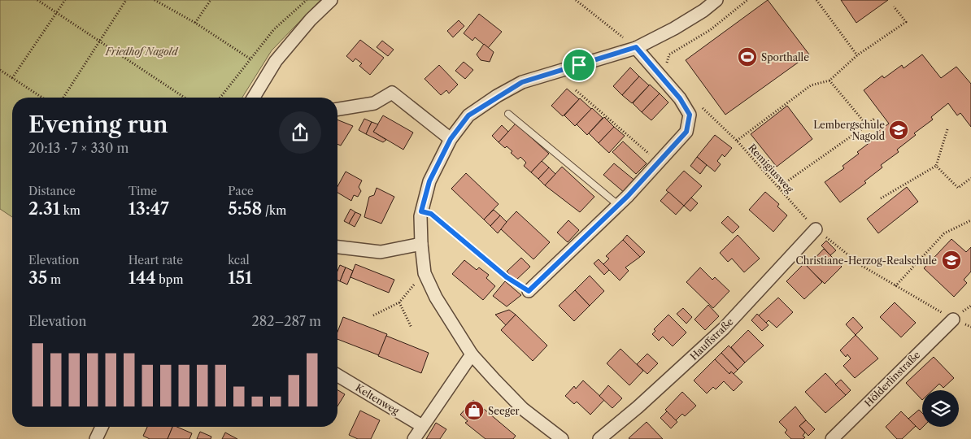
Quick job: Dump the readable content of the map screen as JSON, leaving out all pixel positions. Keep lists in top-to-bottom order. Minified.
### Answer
{"streets":{"street":["Hauffstraße","Hölderlinstraße","Keltenweg"],"path":["Remigiusweg"]},"crossings":[["Remigiusweg","Hauffstraße"],["Remigiusweg","Hölderlinstraße"]],"parks":["Friedhof Nagold"],"places":{"sports":["Sporthalle"],"school or university":["Lembergschule Nagold","Christiane-Herzog-Realschule"],"shop":["Seeger"]},"page":{"heading":["Evening run","20:13 · 7 × 330 m"],"stats":[["Distance","2.31 km"],["Time","13:47"],["Pace","5:58 /km"],["Elevation","35 m"],["Heart rate","144 bpm"],["kcal","151"]],"chart":["Elevation","282–287 m"]}}
